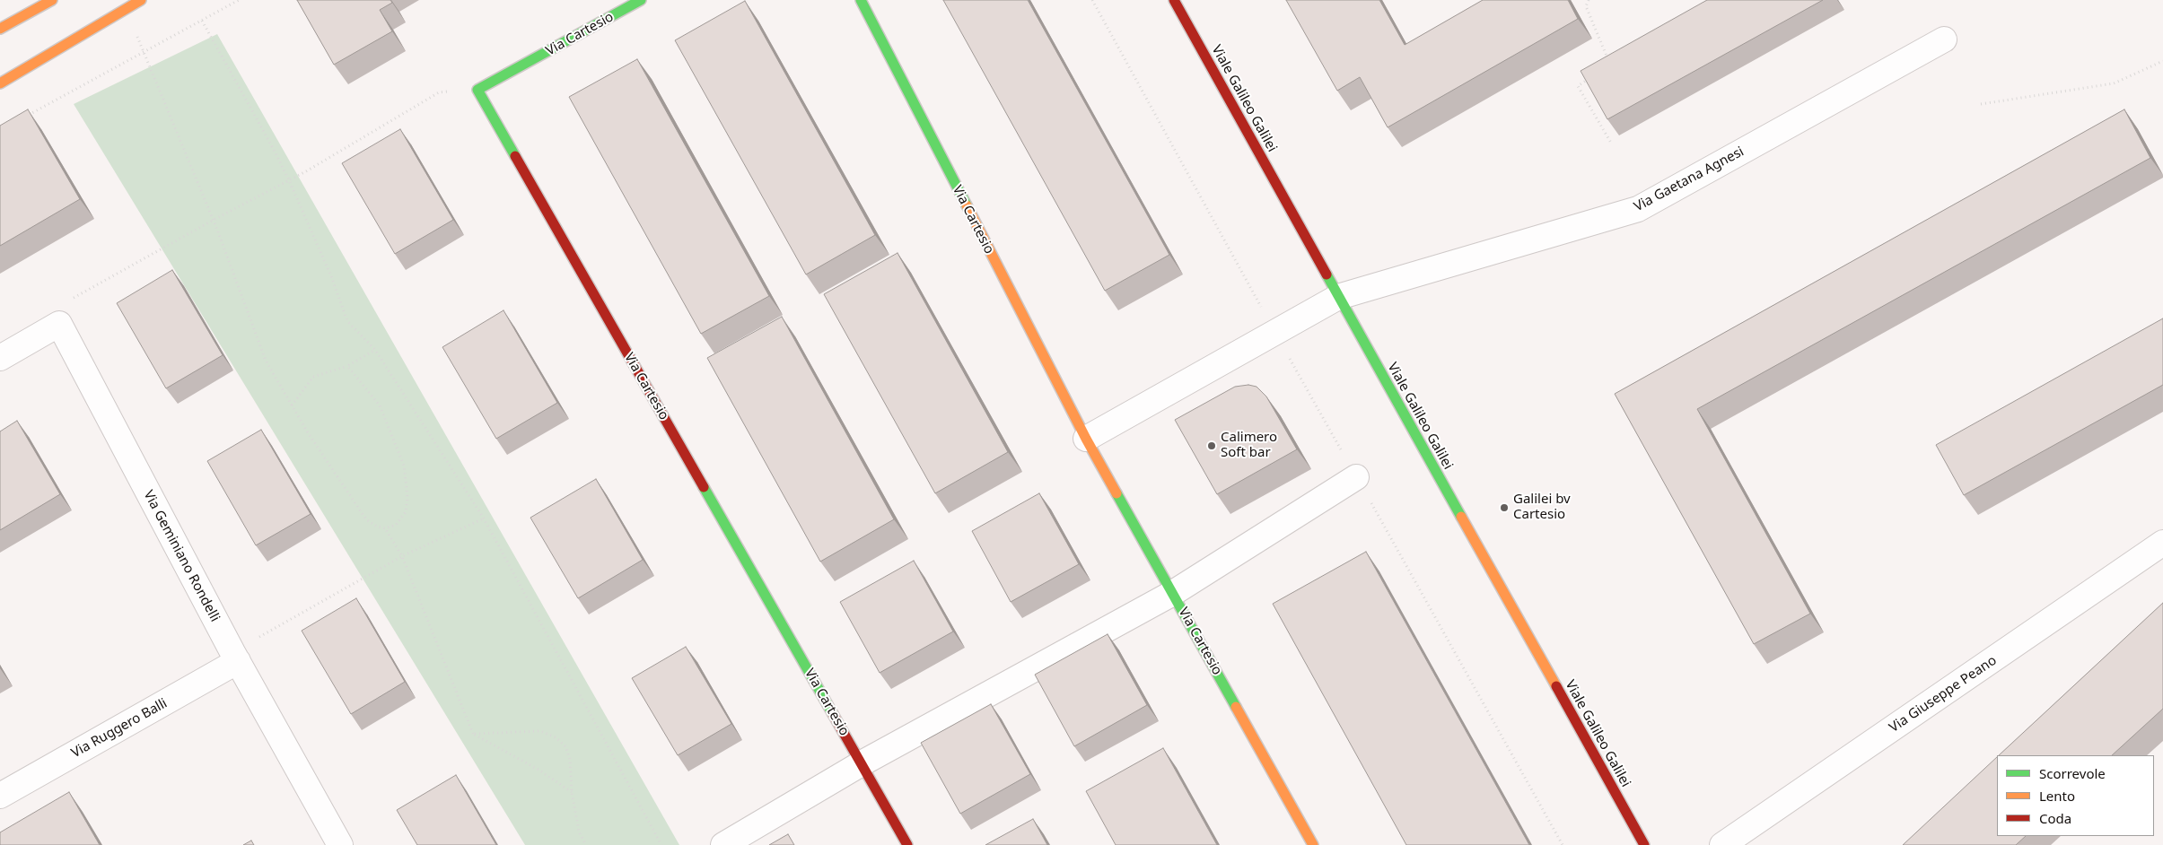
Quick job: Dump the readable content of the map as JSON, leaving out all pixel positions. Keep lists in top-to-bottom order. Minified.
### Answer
{"streets":{"street":["Via Cartesio","Viale Galileo Galilei","Via Gaetana Agnesi","Via Geminiano Rondelli","Via Giuseppe Peano","Via Ruggero Balli"]},"crossings":[["Viale Galileo Galilei","Via Gaetana Agnesi"],["Via Geminiano Rondelli","Via Ruggero Balli"]],"places":["Calimero Soft bar","Galilei bv Cartesio"],"legend":["Scorrevole","Lento","Coda"]}
